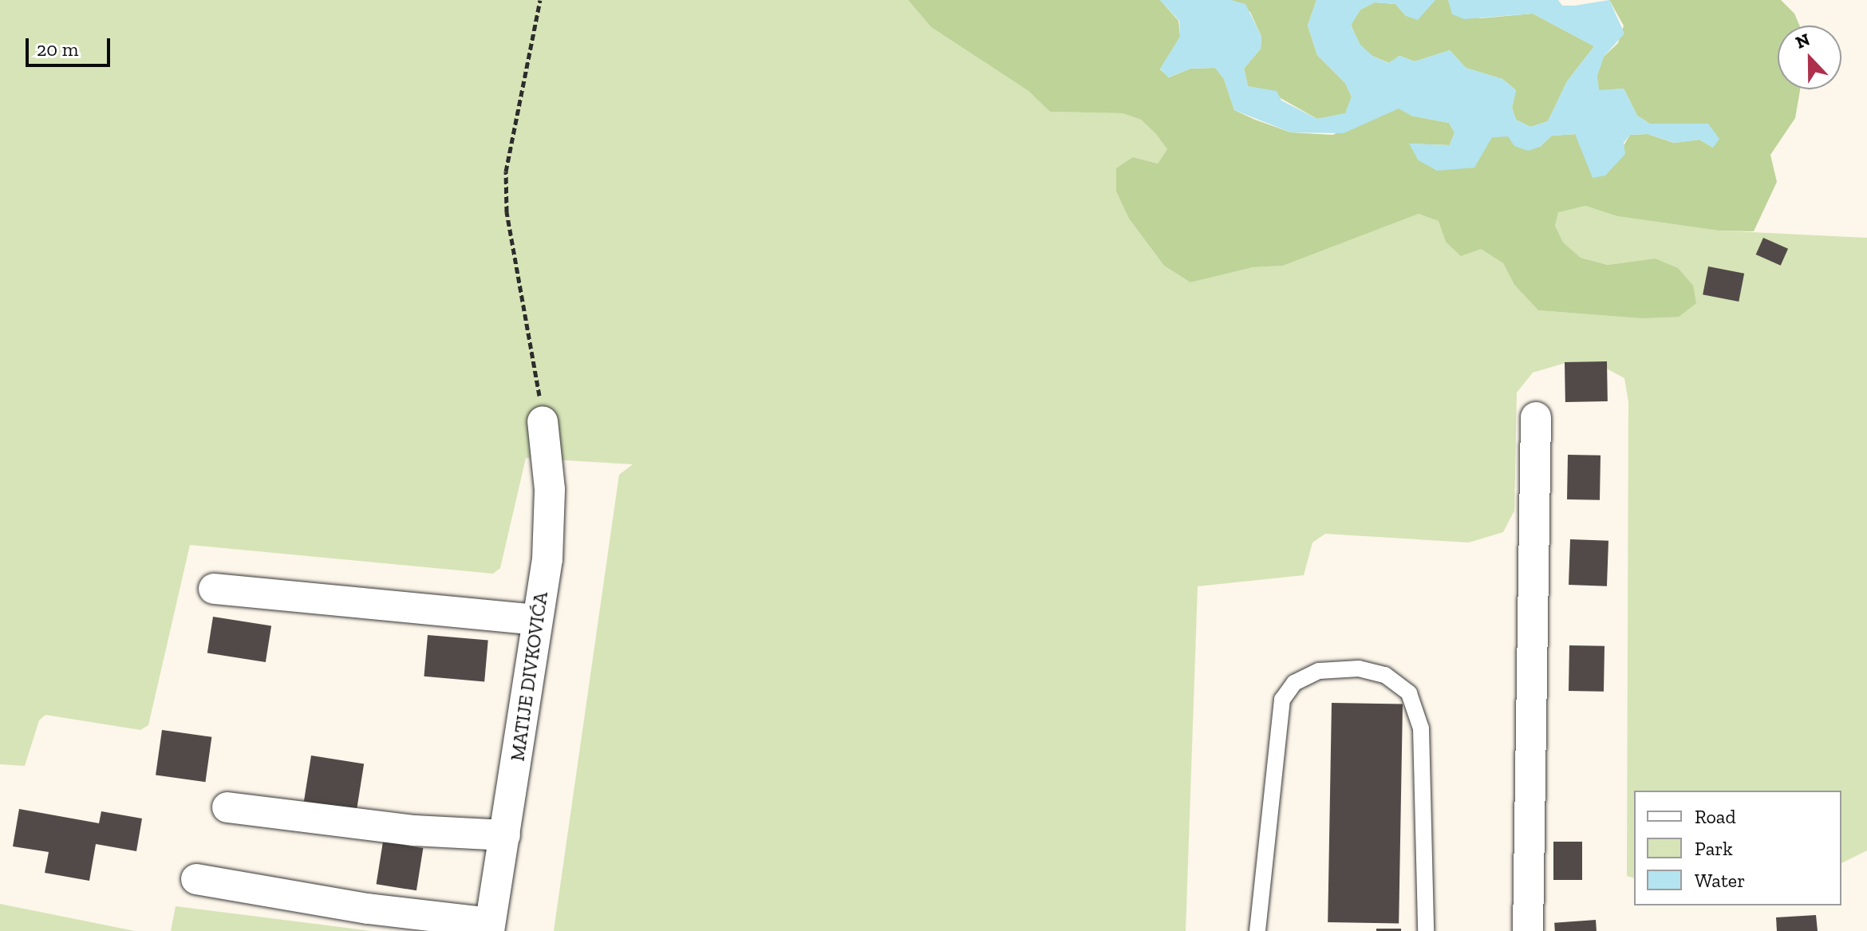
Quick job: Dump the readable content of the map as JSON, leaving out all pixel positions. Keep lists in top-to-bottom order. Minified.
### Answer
{"streets":{"street":["MATIJE DIVKOVIĆA"]},"legend":["Road","Park","Water"],"scale_bar":"20 m","north":"top"}
